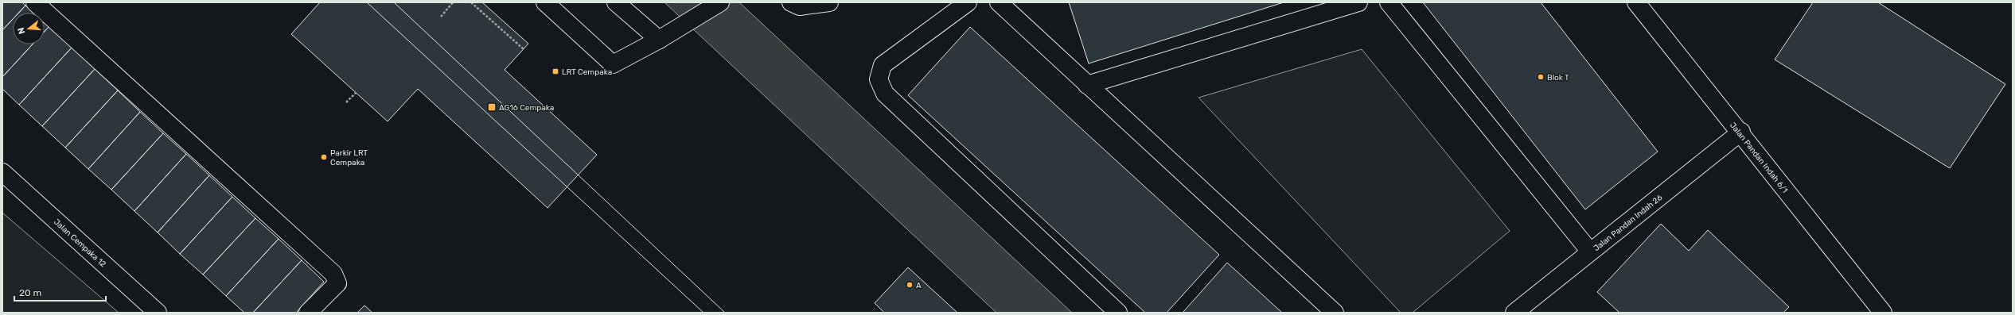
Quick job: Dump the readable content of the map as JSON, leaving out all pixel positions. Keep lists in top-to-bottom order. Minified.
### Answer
{"streets":{"street":["Jalan Pandan Indah 6/1","Jalan Pandan Indah 26","Jalan Cempaka 12"]},"crossings":[["Jalan Pandan Indah 6/1","Jalan Pandan Indah 26"]],"places":{"transit":["LRT Cempaka","AG16 Cempaka"],"other":["Blok T","Parkir LRT Cempaka","A"]},"scale_bar":"20 m","north":"left"}
